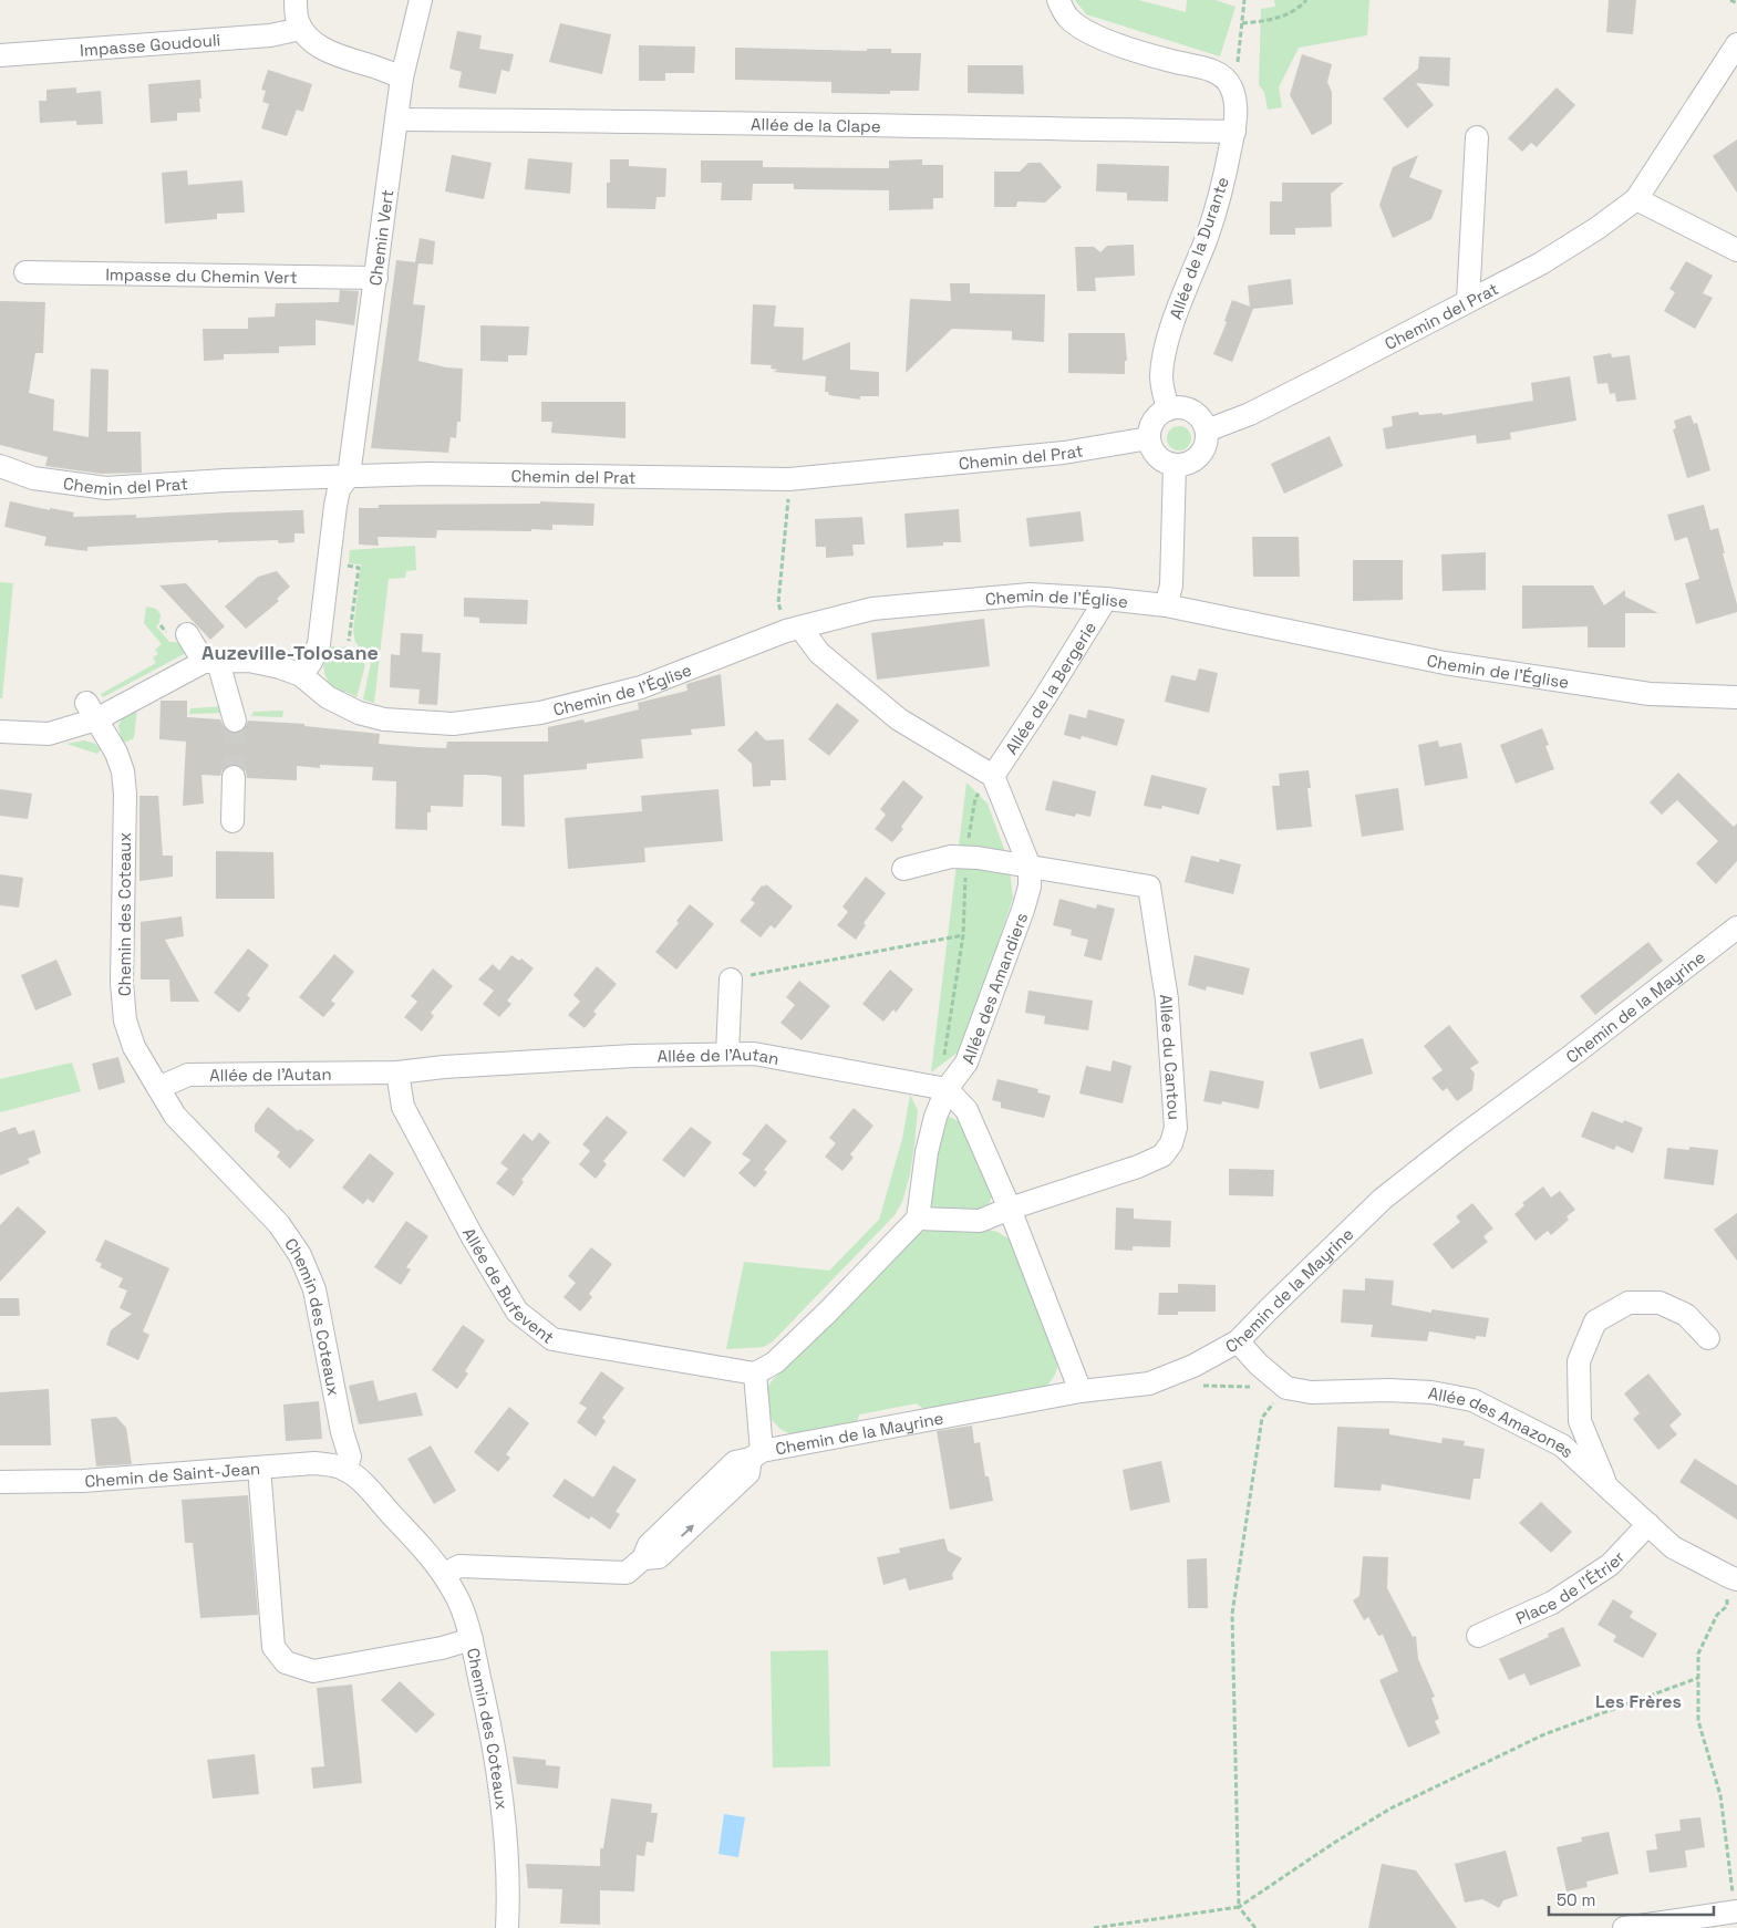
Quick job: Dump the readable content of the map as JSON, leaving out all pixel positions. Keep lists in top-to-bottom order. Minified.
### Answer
{"streets":{"street":["Impasse Goudouli","Allée de la Clape","Chemin Vert","Allée de la Durante","Impasse du Chemin Vert","Chemin del Prat","Chemin de l'Église","Allée de la Bergerie","Chemin des Coteaux","Allée des Amandiers","Chemin de la Mayrine","Allée du Cantou","Allée de l'Autan","Allée de Bufevent","Allée des Amazones","Chemin de Saint-Jean","Place de l'Étrier"]},"crossings":[["Allée de la Clape","Chemin Vert"],["Allée de la Clape","Allée de la Durante"],["Chemin Vert","Impasse du Chemin Vert"],["Chemin Vert","Chemin del Prat"],["Allée de la Durante","Chemin del Prat"],["Chemin de l'Église","Allée de la Bergerie"],["Allée de la Bergerie","Allée des Amandiers"],["Chemin des Coteaux","Chemin de la Mayrine"],["Chemin des Coteaux","Allée de l'Autan"],["Chemin des Coteaux","Chemin de Saint-Jean"],["Allée des Amandiers","Allée du Cantou"],["Allée des Amandiers","Allée de l'Autan"],["Allée de l'Autan","Allée de Bufevent"],["Allée des Amazones","Place de l'Étrier"]],"districts":["Auzeville-Tolosane","Les Frères"],"scale_bar":"50 m"}
